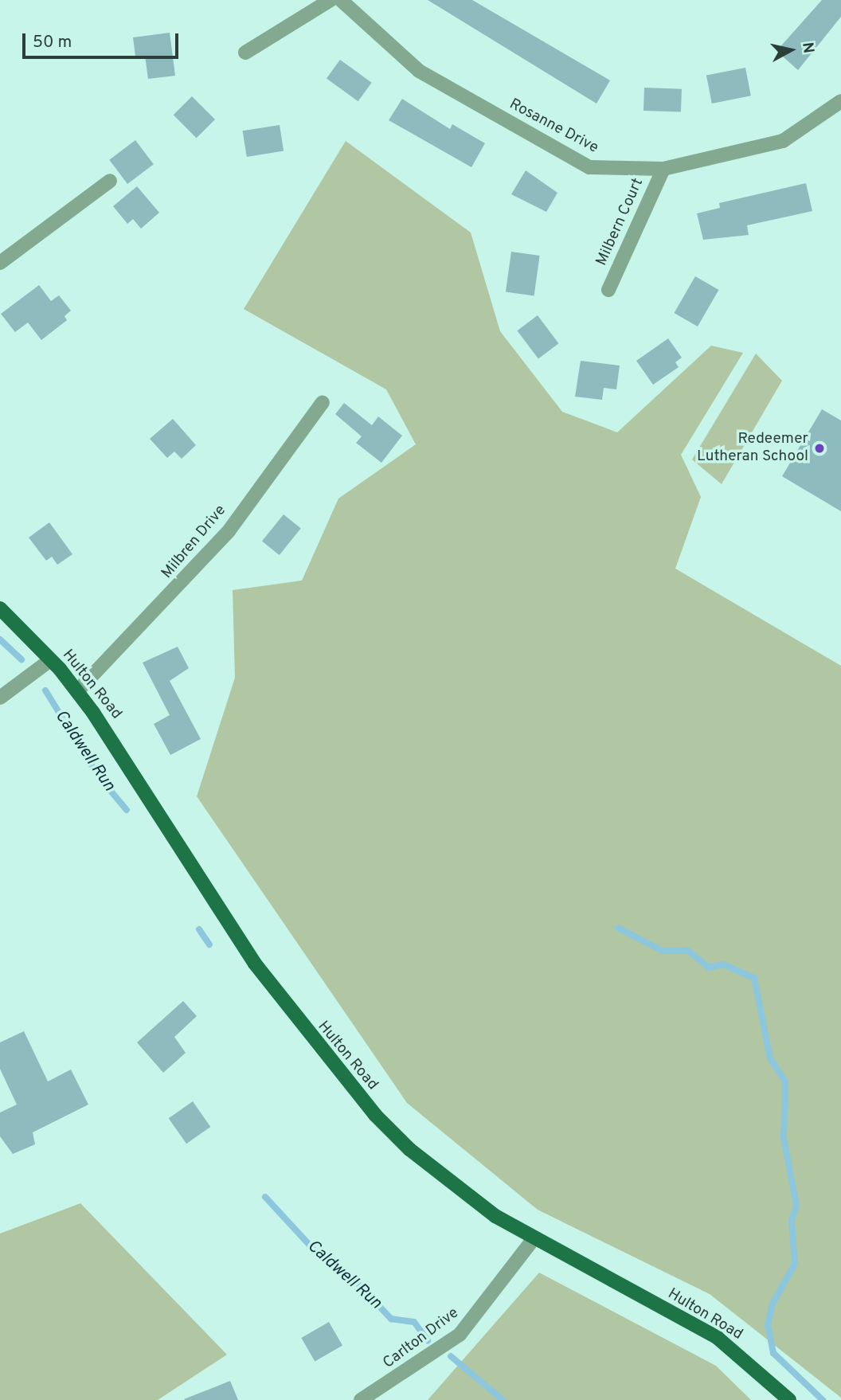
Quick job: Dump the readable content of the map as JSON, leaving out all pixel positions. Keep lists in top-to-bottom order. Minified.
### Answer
{"streets":{"main road":["Hulton Road"],"street":["Rosanne Drive","Milbern Court","Milbren Drive","Carlton Drive"]},"crossings":[["Rosanne Drive","Milbern Court"],["Milbren Drive","Hulton Road"],["Hulton Road","Carlton Drive"]],"water":["Caldwell Run"],"places":["Redeemer Lutheran School"],"scale_bar":"50 m","north":"right"}
